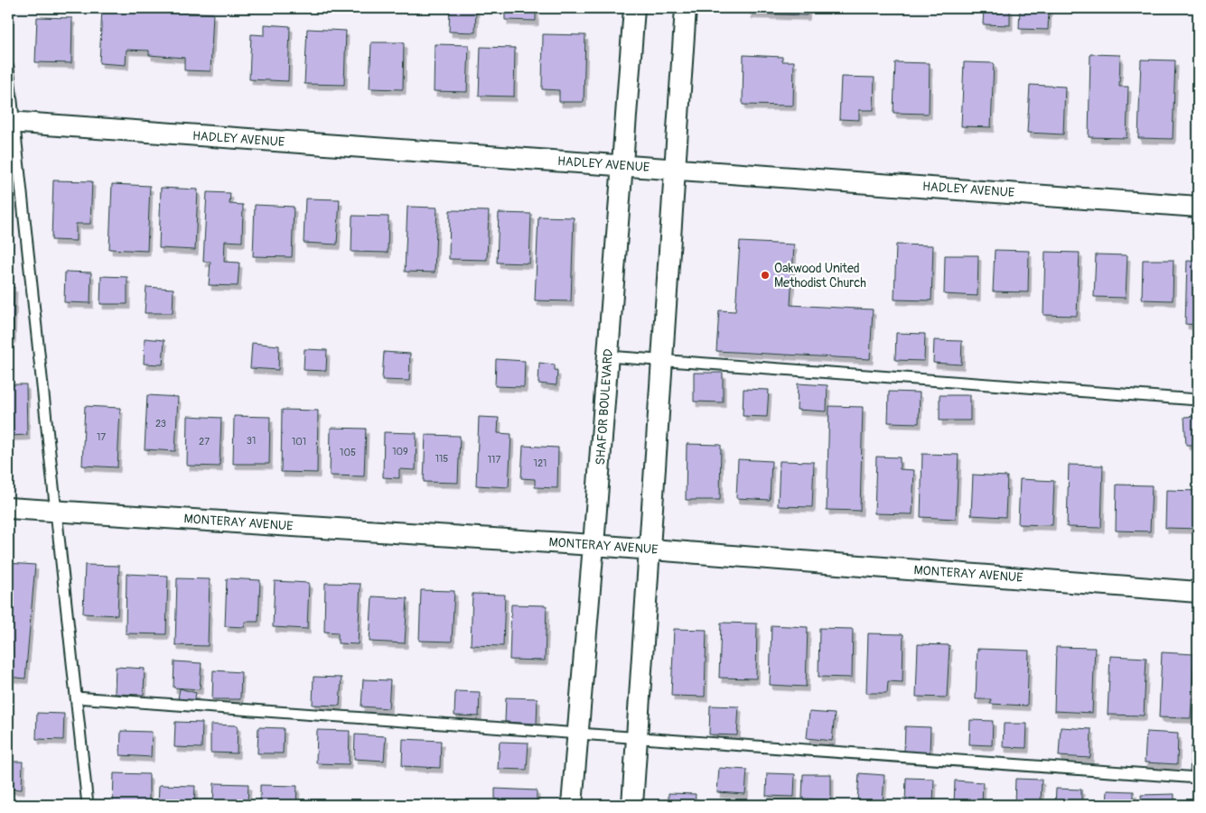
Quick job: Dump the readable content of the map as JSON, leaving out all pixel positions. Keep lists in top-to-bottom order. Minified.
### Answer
{"streets":{"street":["HADLEY AVENUE","SHAFOR BOULEVARD","MONTERAY AVENUE"]},"crossings":[["HADLEY AVENUE","SHAFOR BOULEVARD"],["SHAFOR BOULEVARD","MONTERAY AVENUE"]],"places":["Oakwood United Methodist Church"],"house_numbers":["23","17","31","27","101","109","105","115","117","121"]}
